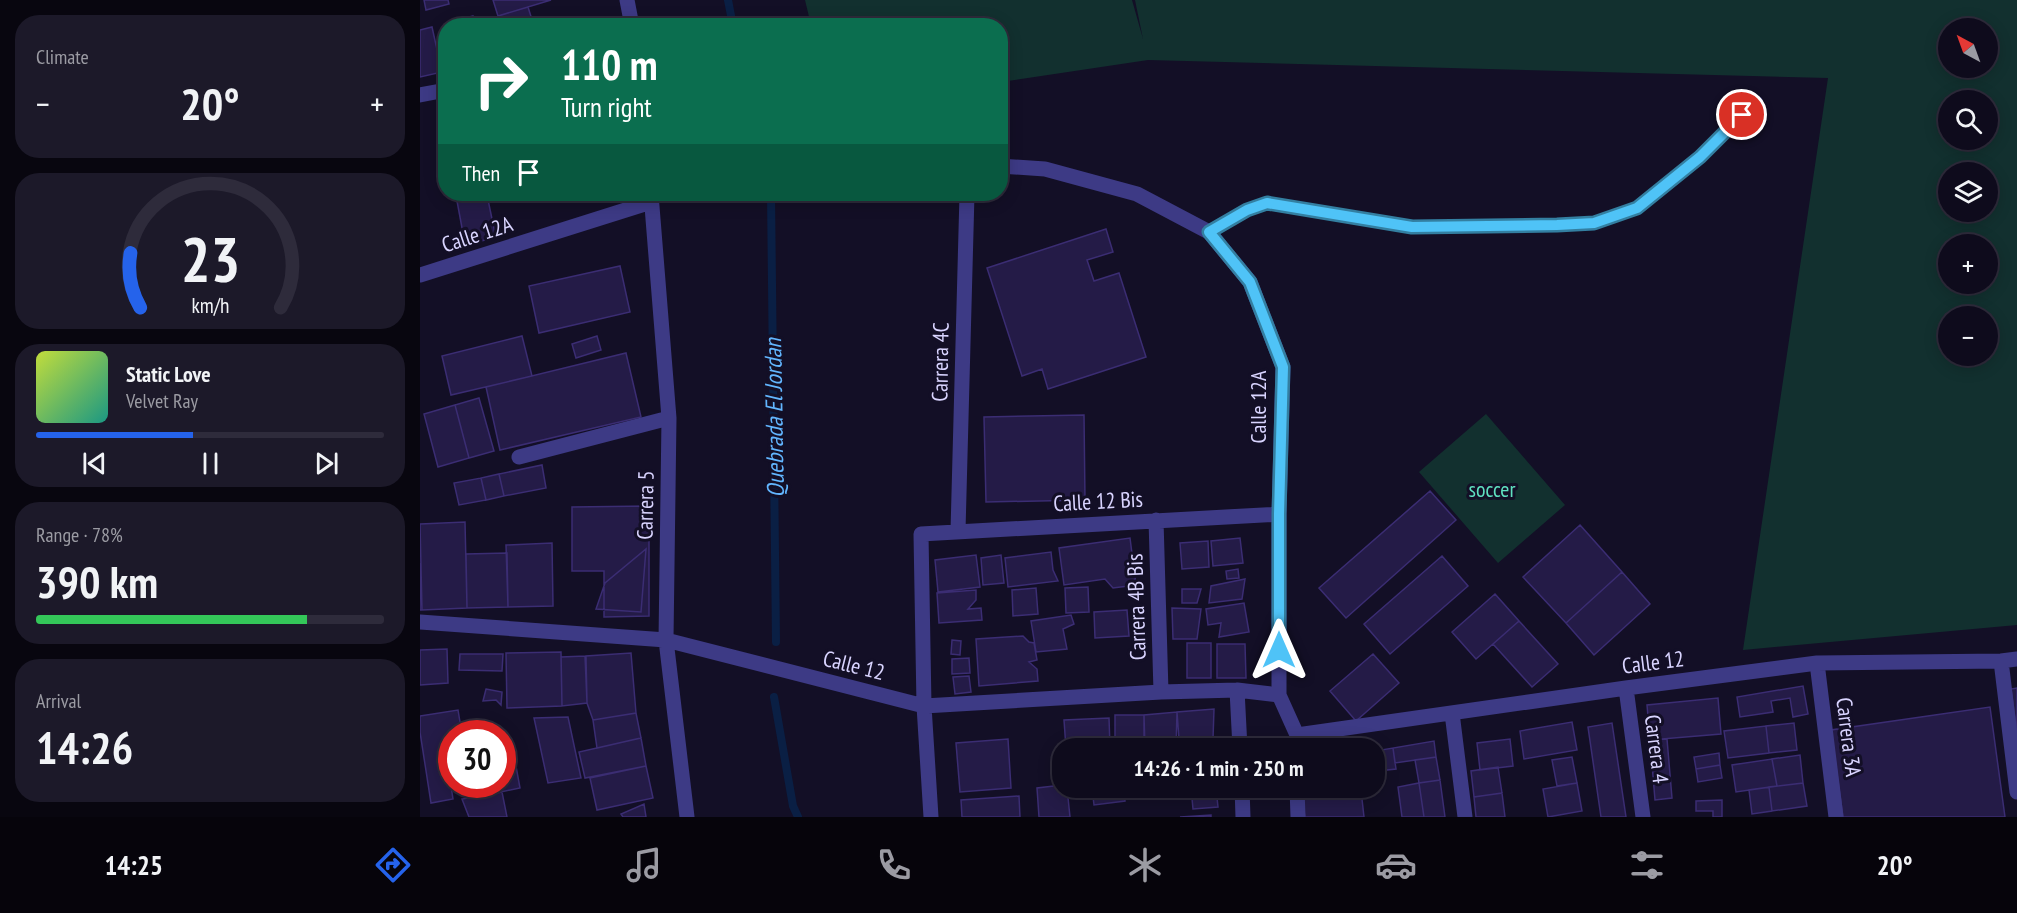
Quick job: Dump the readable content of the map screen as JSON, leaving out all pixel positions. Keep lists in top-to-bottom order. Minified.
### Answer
{"streets":{"street":["Calle 12A","Carrera 4C","Calle 12 Bis","Carrera 5","Carrera 4B Bis","Calle 12","Carrera 3A","Carrera 4"]},"crossings":[["Calle 12A","Calle 12 Bis"],["Calle 12A","Calle 12"],["Carrera 4C","Calle 12 Bis"],["Calle 12 Bis","Carrera 4B Bis"],["Calle 12 Bis","Calle 12"],["Carrera 5","Calle 12"],["Carrera 4B Bis","Calle 12"],["Calle 12","Carrera 3A"],["Calle 12","Carrera 4"]],"water":["Quebrada El Jordan"],"parks":["soccer"],"north":"top left","page":{"tile":["Climate",["Range · 78%","390 km"],["Arrival","14:26"]],"map_buttons":["+","−"],"turn":["110 m","Turn right"],"heat":["−","20°","+"],"then":"Then","song":["Static Love","Velvet Ray"],"limit":"30","trip":"14:26 · 1 min · 250 m","tabs":["14:25","20°"],"gauge":["23","km/h"]}}
